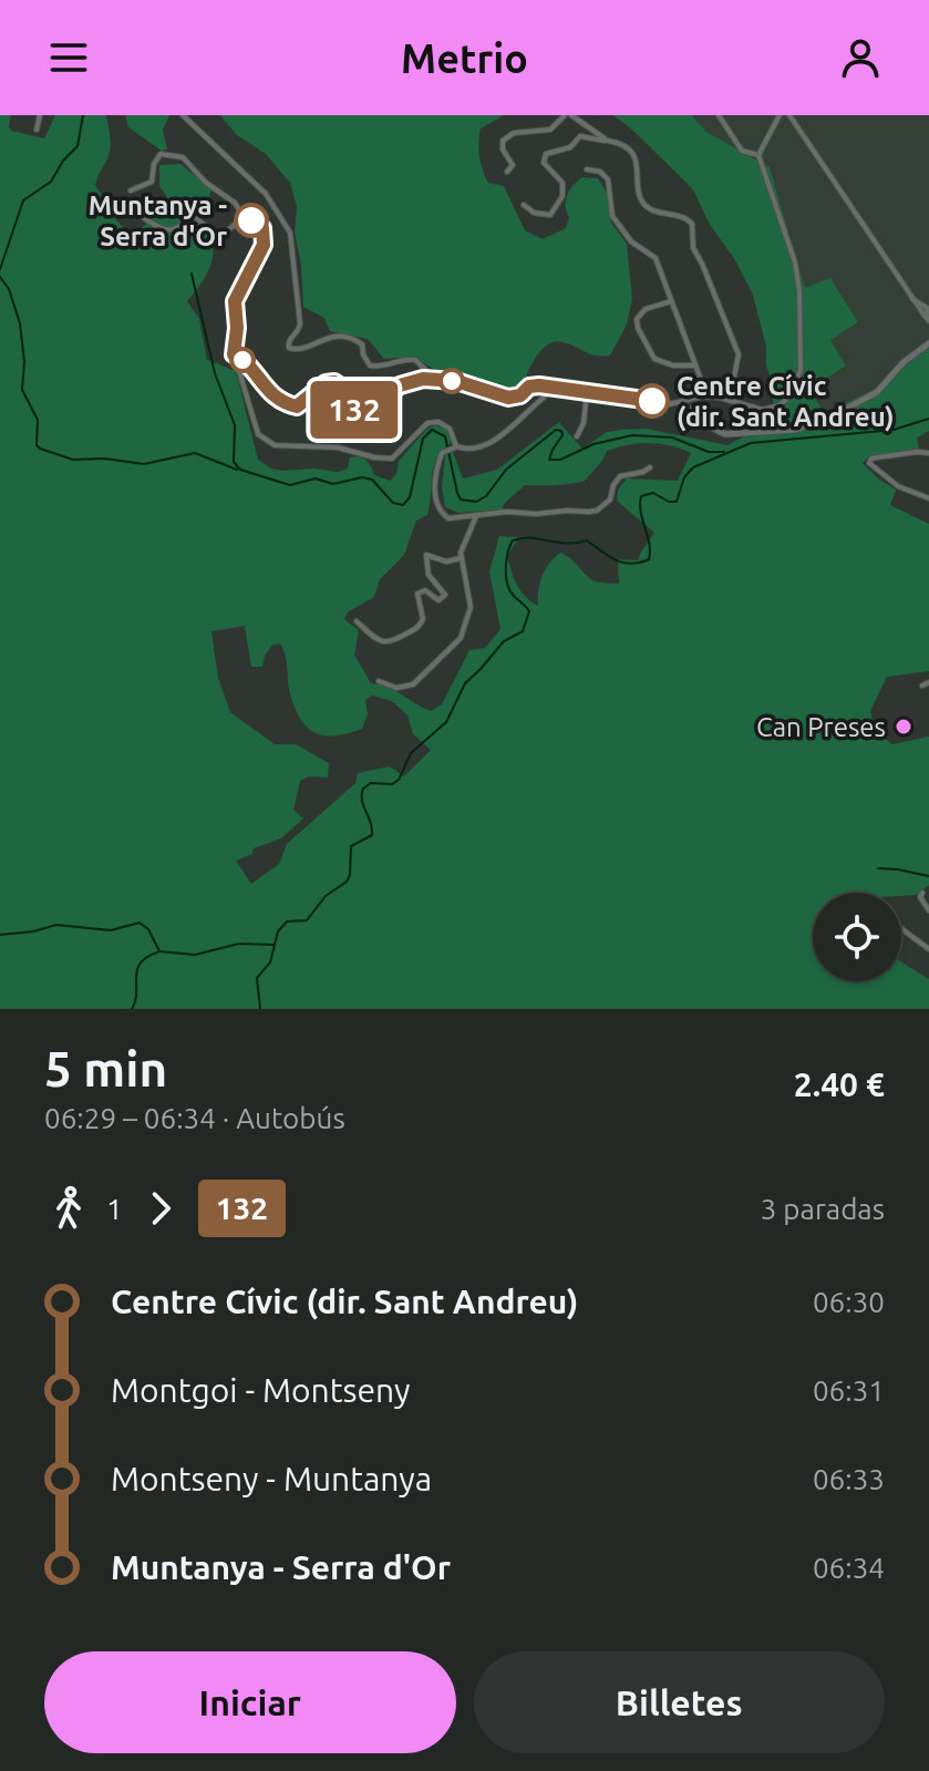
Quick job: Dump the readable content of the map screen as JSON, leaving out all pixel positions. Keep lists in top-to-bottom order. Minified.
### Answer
{"places":["Muntanya - Serra d'Or","Centre Cívic (dir. Sant Andreu)","Can Preses"],"lines":["bus line 132"],"page":{"header":"Metrio","on_map":"132","heading":["5 min","06:29 – 06:34 · Autobús","2.40 €"],"legs":["1","132","3 paradas"],"list":[{"name":"Centre Cívic (dir. Sant Andreu)","value":"06:30"},{"name":"Montgoi - Montseny","value":"06:31"},{"name":"Montseny - Muntanya","value":"06:33"},{"name":"Muntanya - Serra d'Or","value":"06:34"}],"buttons":["Iniciar","Billetes"]}}
